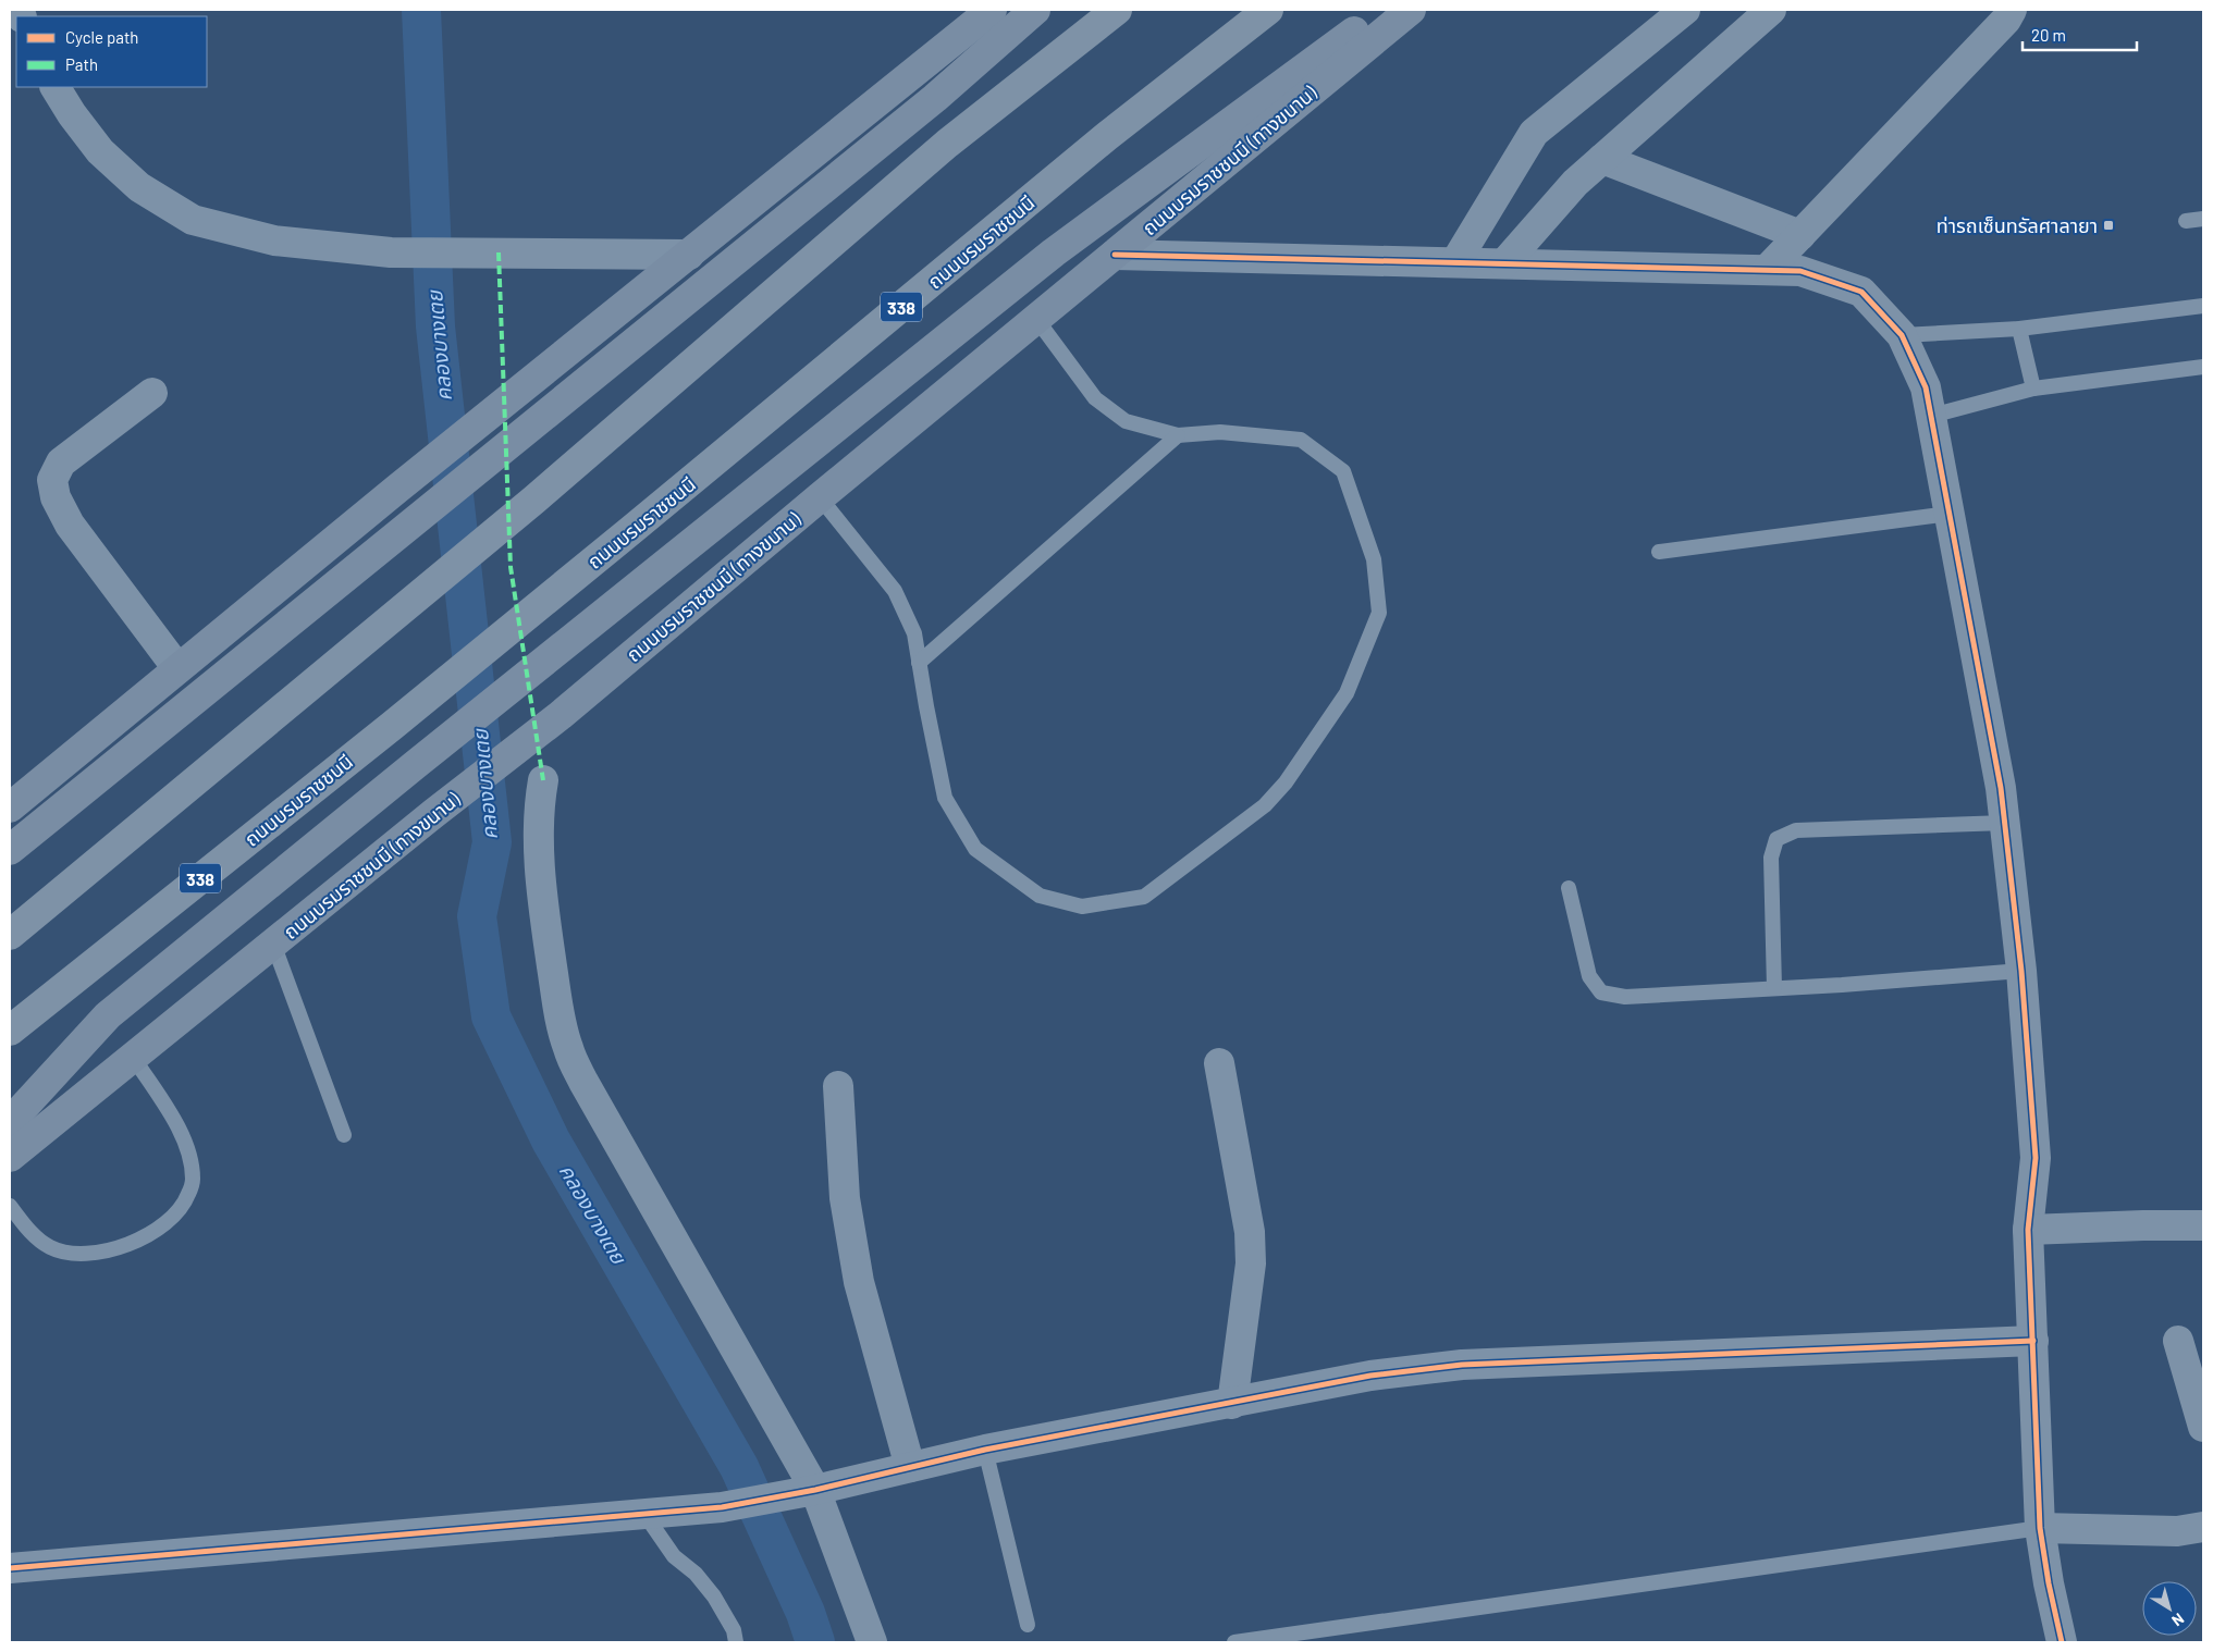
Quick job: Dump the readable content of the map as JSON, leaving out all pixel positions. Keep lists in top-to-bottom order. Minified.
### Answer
{"streets":{"highway":["ถนนบรมราชชนนี","338"],"main road":["ถนนบรมราชชนนี (ทางขนาน)"]},"water":["คลองบางเตย"],"places":{"transit":["ท่ารถเซ็นทรัลศาลายา"]},"legend":["Cycle path","Path"],"scale_bar":"20 m","north":"bottom right"}
